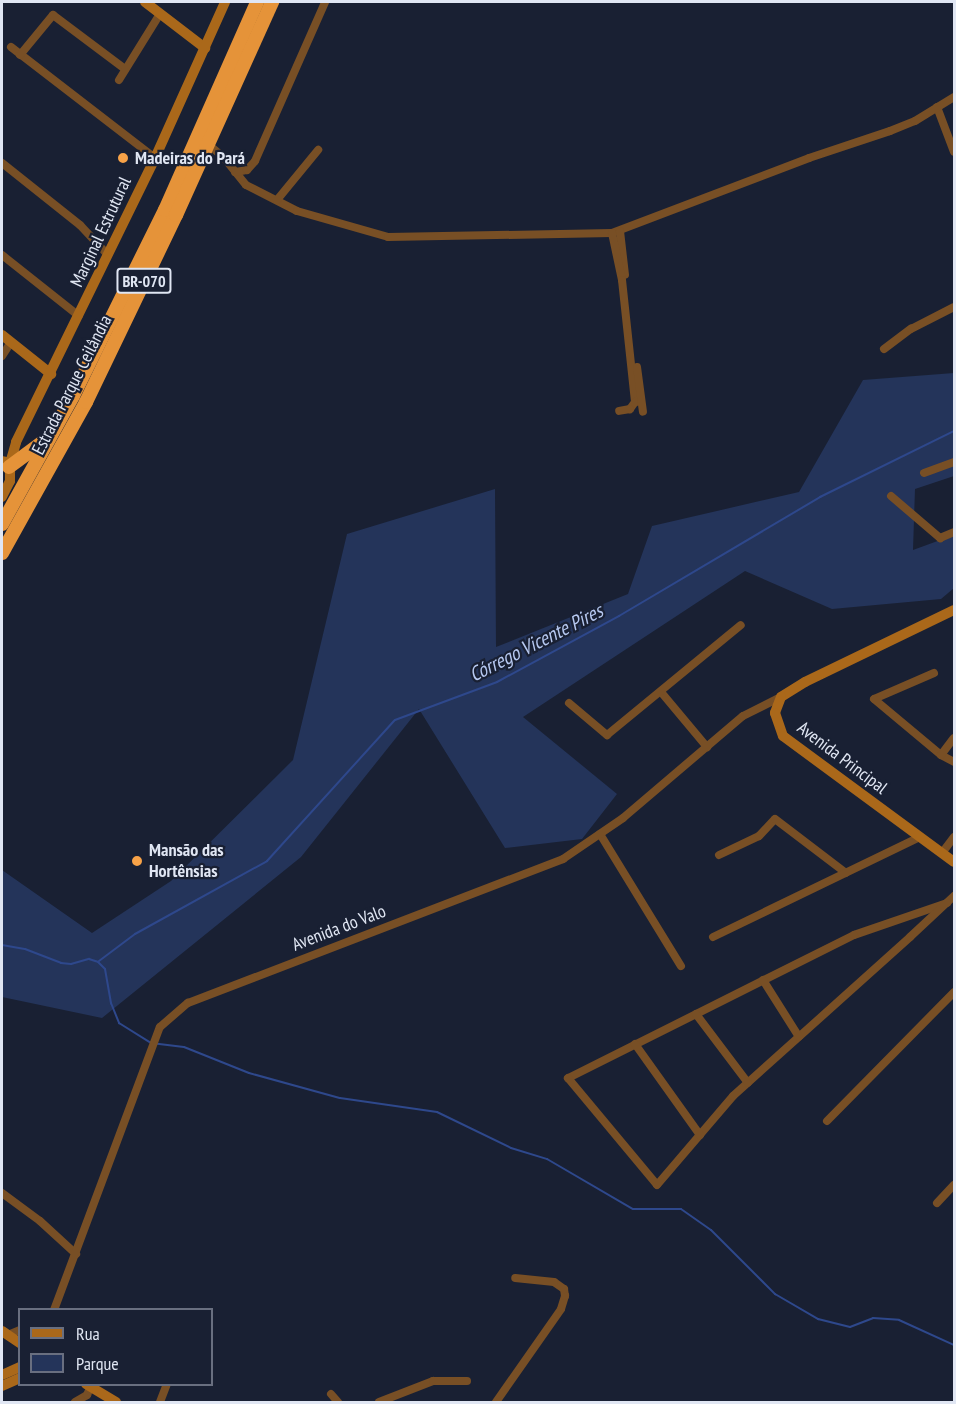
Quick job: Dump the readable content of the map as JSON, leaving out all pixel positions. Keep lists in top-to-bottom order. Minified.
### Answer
{"streets":{"highway":["BR-070","Estrada Parque Ceilândia"],"main road":["Marginal Estrutural","Avenida Principal"],"street":["Avenida do Valo"]},"crossings":[["Avenida Principal","Avenida do Valo"]],"water":["Córrego Vicente Pires"],"places":["Madeiras do Pará","Mansão das Hortênsias"],"legend":["Rua","Parque"]}
